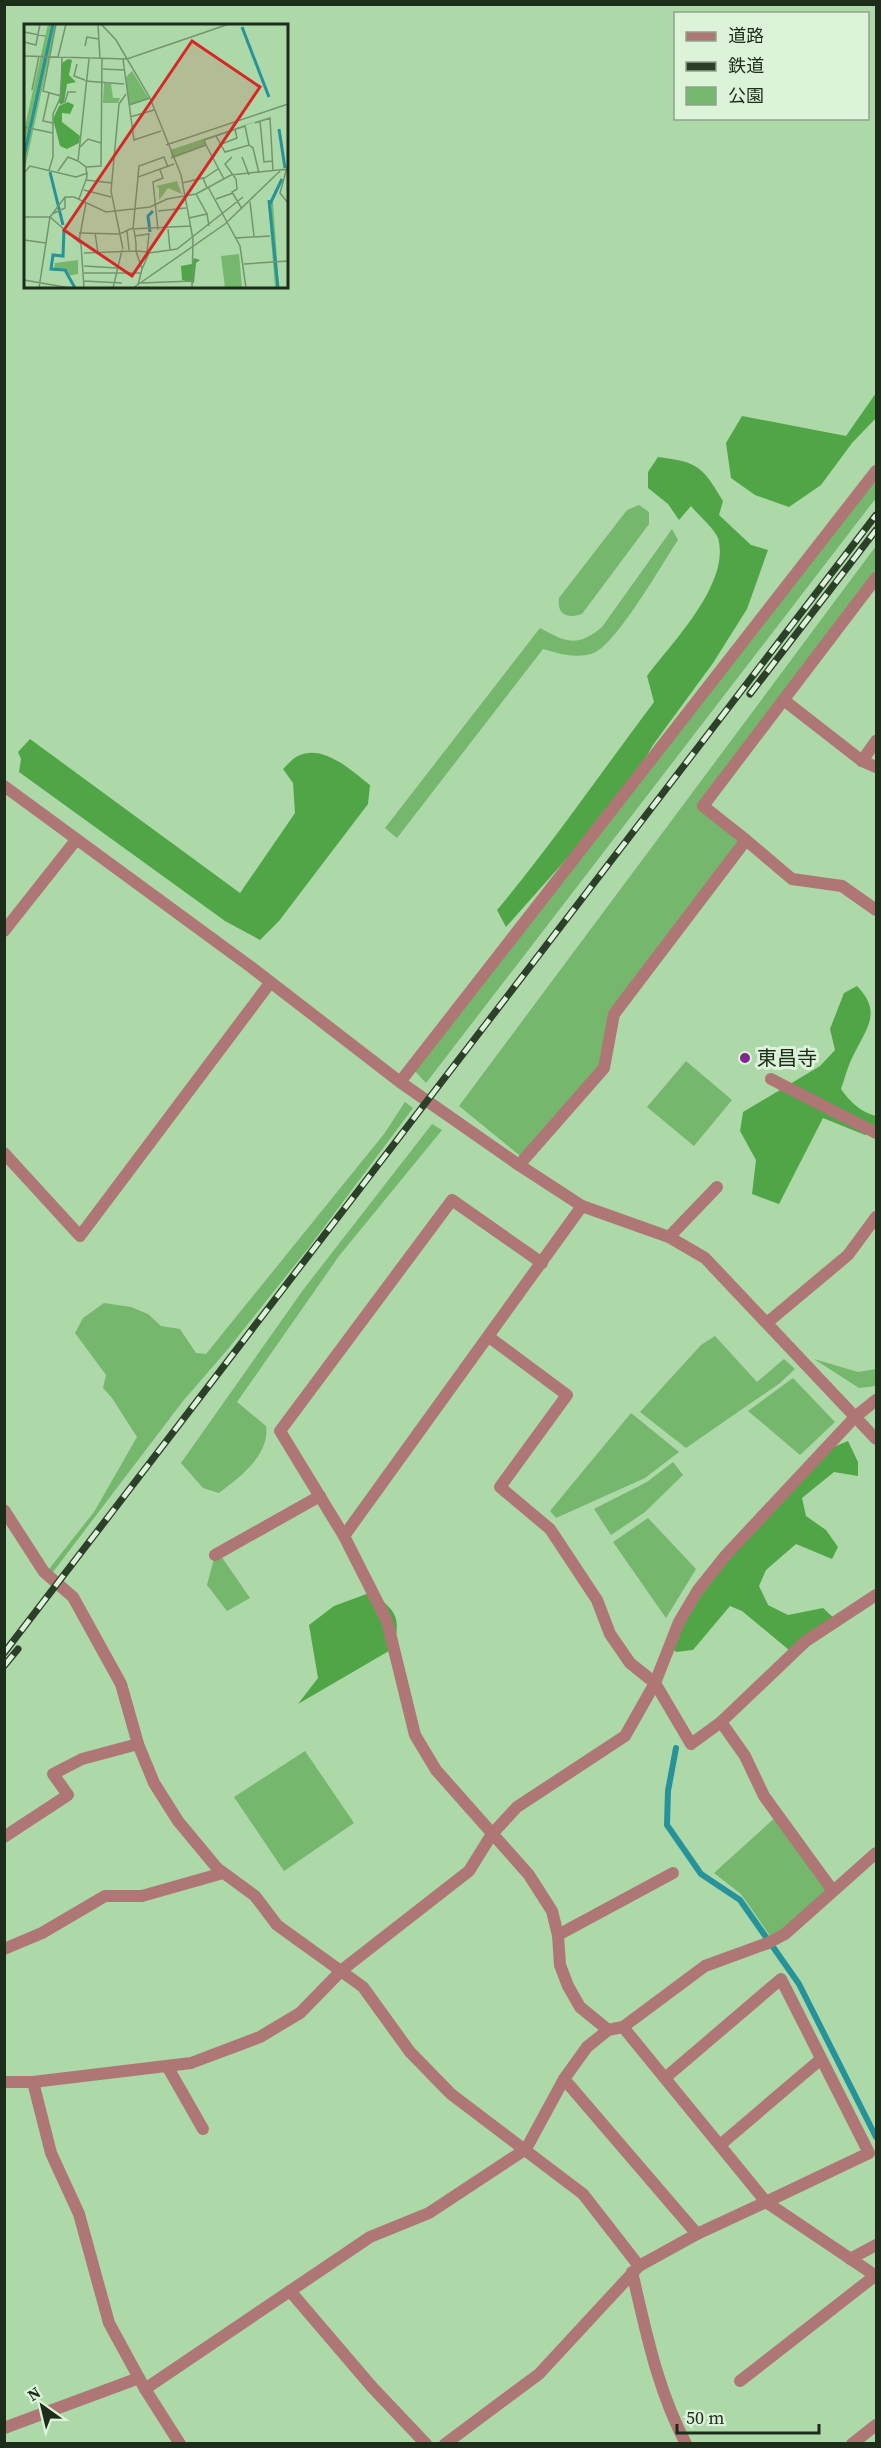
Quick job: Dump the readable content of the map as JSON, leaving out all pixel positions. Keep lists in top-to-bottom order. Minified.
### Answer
{"places":["東昌寺"],"legend":["道路","鉄道","公園"],"scale_bar":"50 m","north":"top left"}
